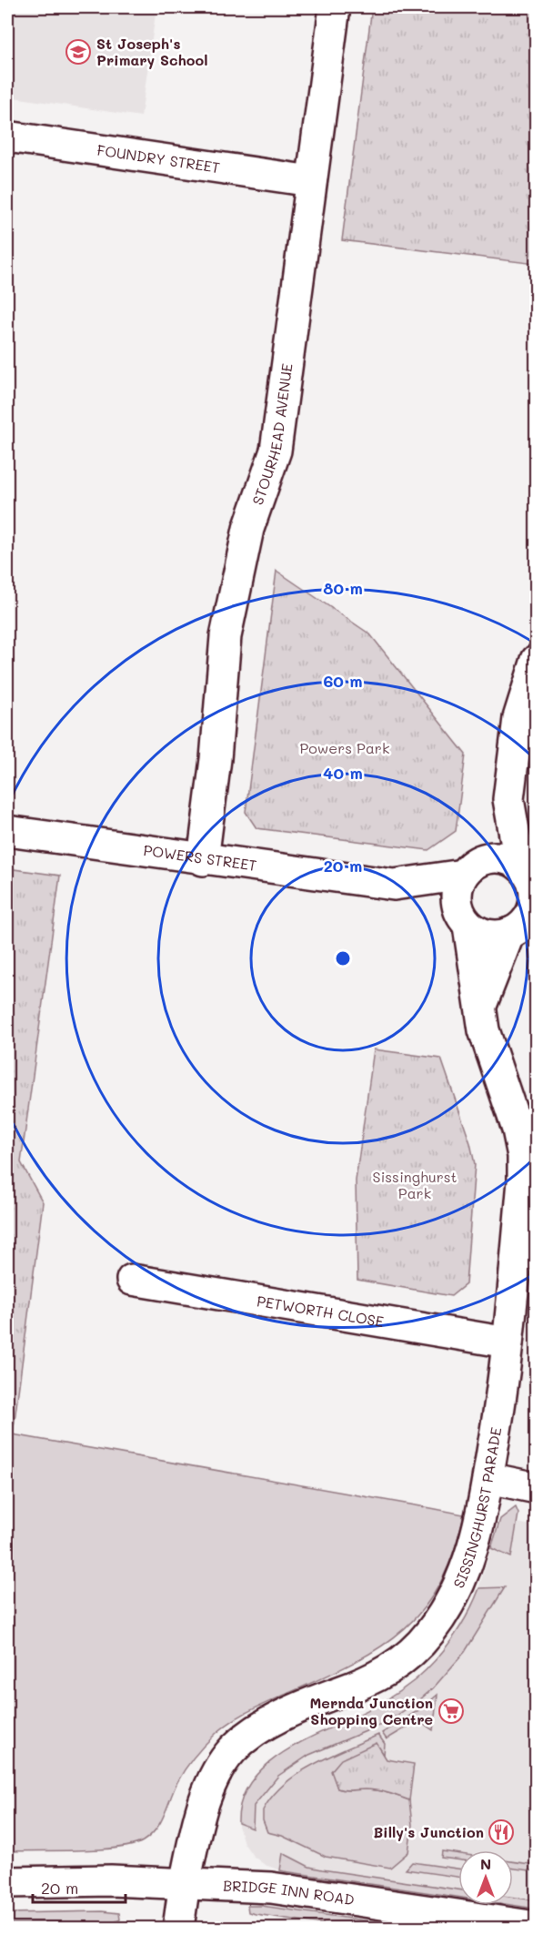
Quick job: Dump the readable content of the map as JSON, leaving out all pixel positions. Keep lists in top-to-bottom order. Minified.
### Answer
{"streets":{"street":["FOUNDRY STREET","STOURHEAD AVENUE","POWERS STREET","PETWORTH CLOSE","SISSINGHURST PARADE","BRIDGE INN ROAD"]},"crossings":[["FOUNDRY STREET","STOURHEAD AVENUE"],["STOURHEAD AVENUE","POWERS STREET"],["POWERS STREET","SISSINGHURST PARADE"],["PETWORTH CLOSE","SISSINGHURST PARADE"],["SISSINGHURST PARADE","BRIDGE INN ROAD"]],"parks":["Powers Park","Sissinghurst Park"],"places":{"school or university":["St Joseph's Primary School"],"supermarket":["Mernda Junction Shopping Centre"],"restaurant":["Billy's Junction"]},"scale_bar":"20 m","north":"top","rings":["80 m","60 m","40 m","20 m"]}
